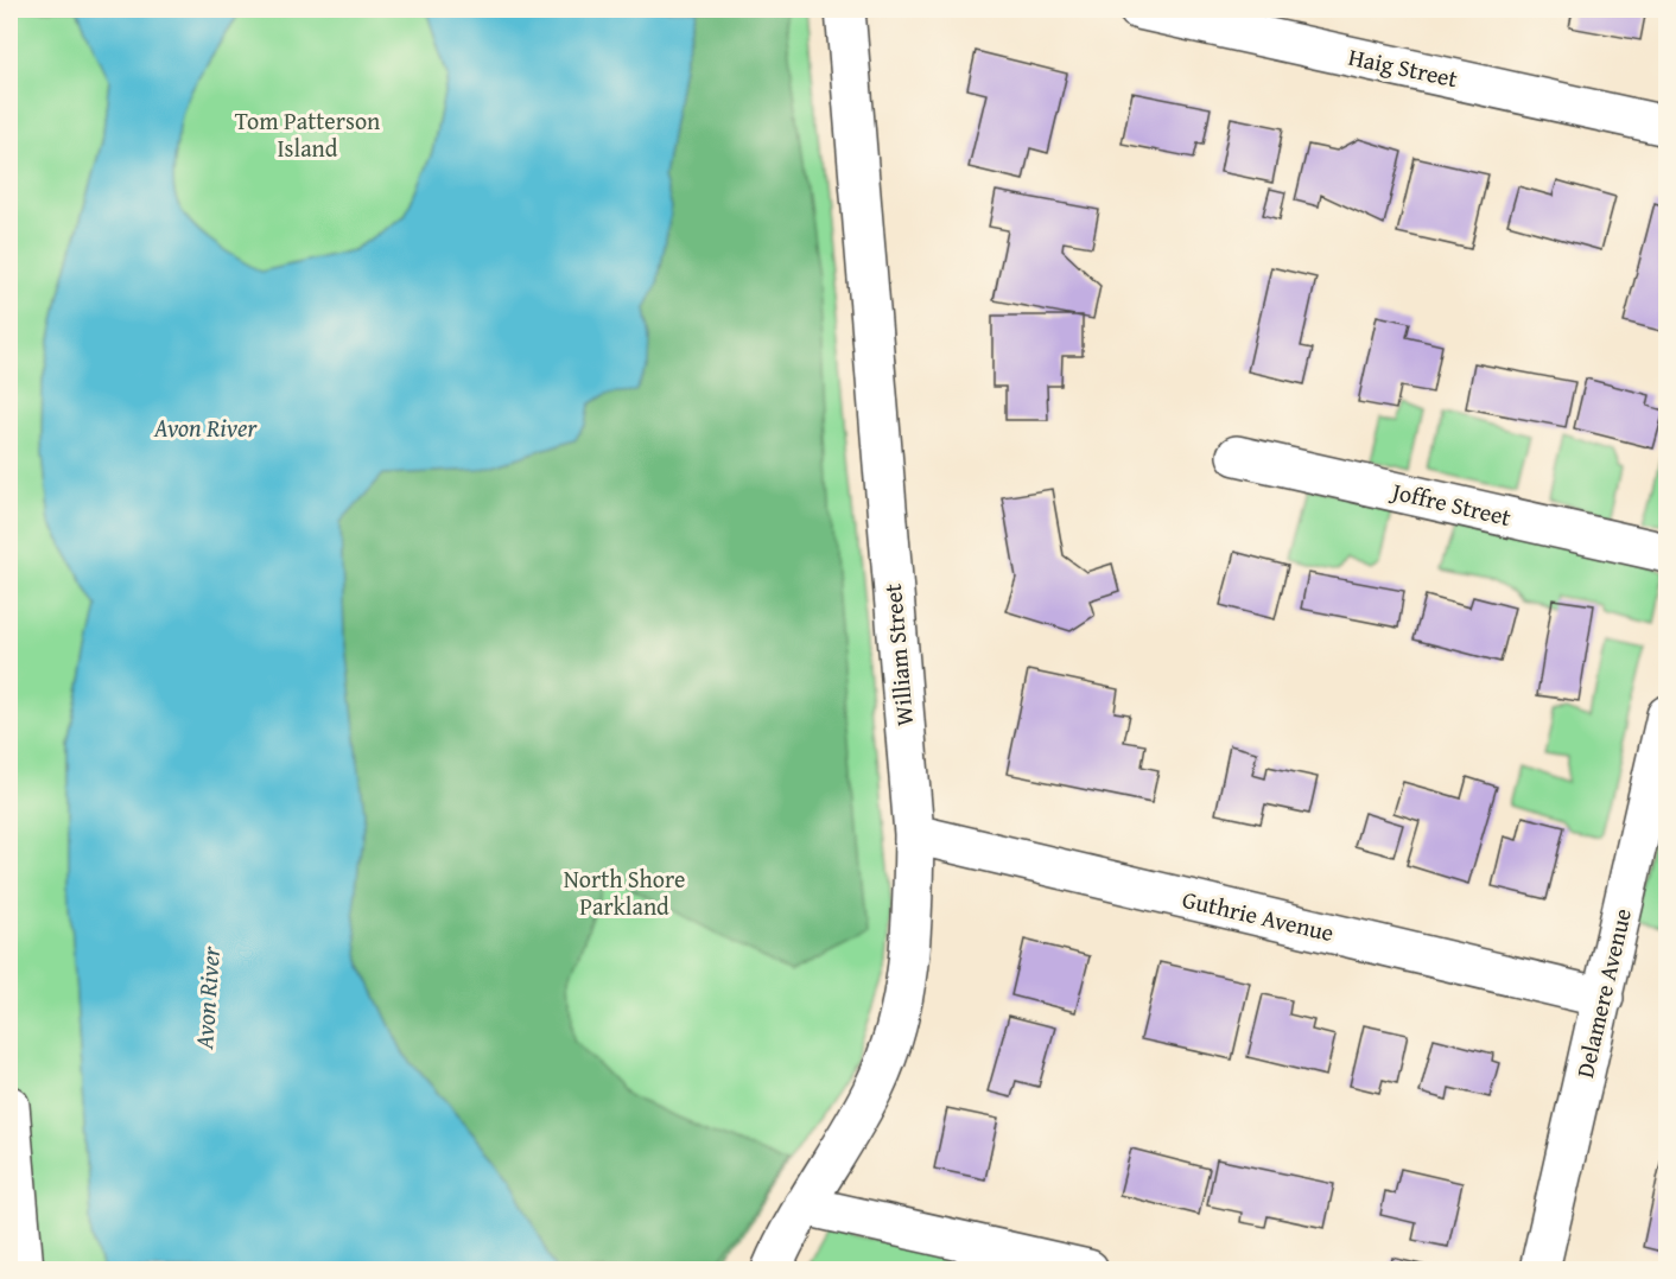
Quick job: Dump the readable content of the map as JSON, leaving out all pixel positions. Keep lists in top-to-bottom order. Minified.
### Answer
{"streets":{"street":["Haig Street","Joffre Street","William Street","Guthrie Avenue","Delamere Avenue"]},"crossings":[["William Street","Guthrie Avenue"],["Guthrie Avenue","Delamere Avenue"]],"water":["Avon River"],"parks":["Tom Patterson Island","North Shore Parkland"]}
